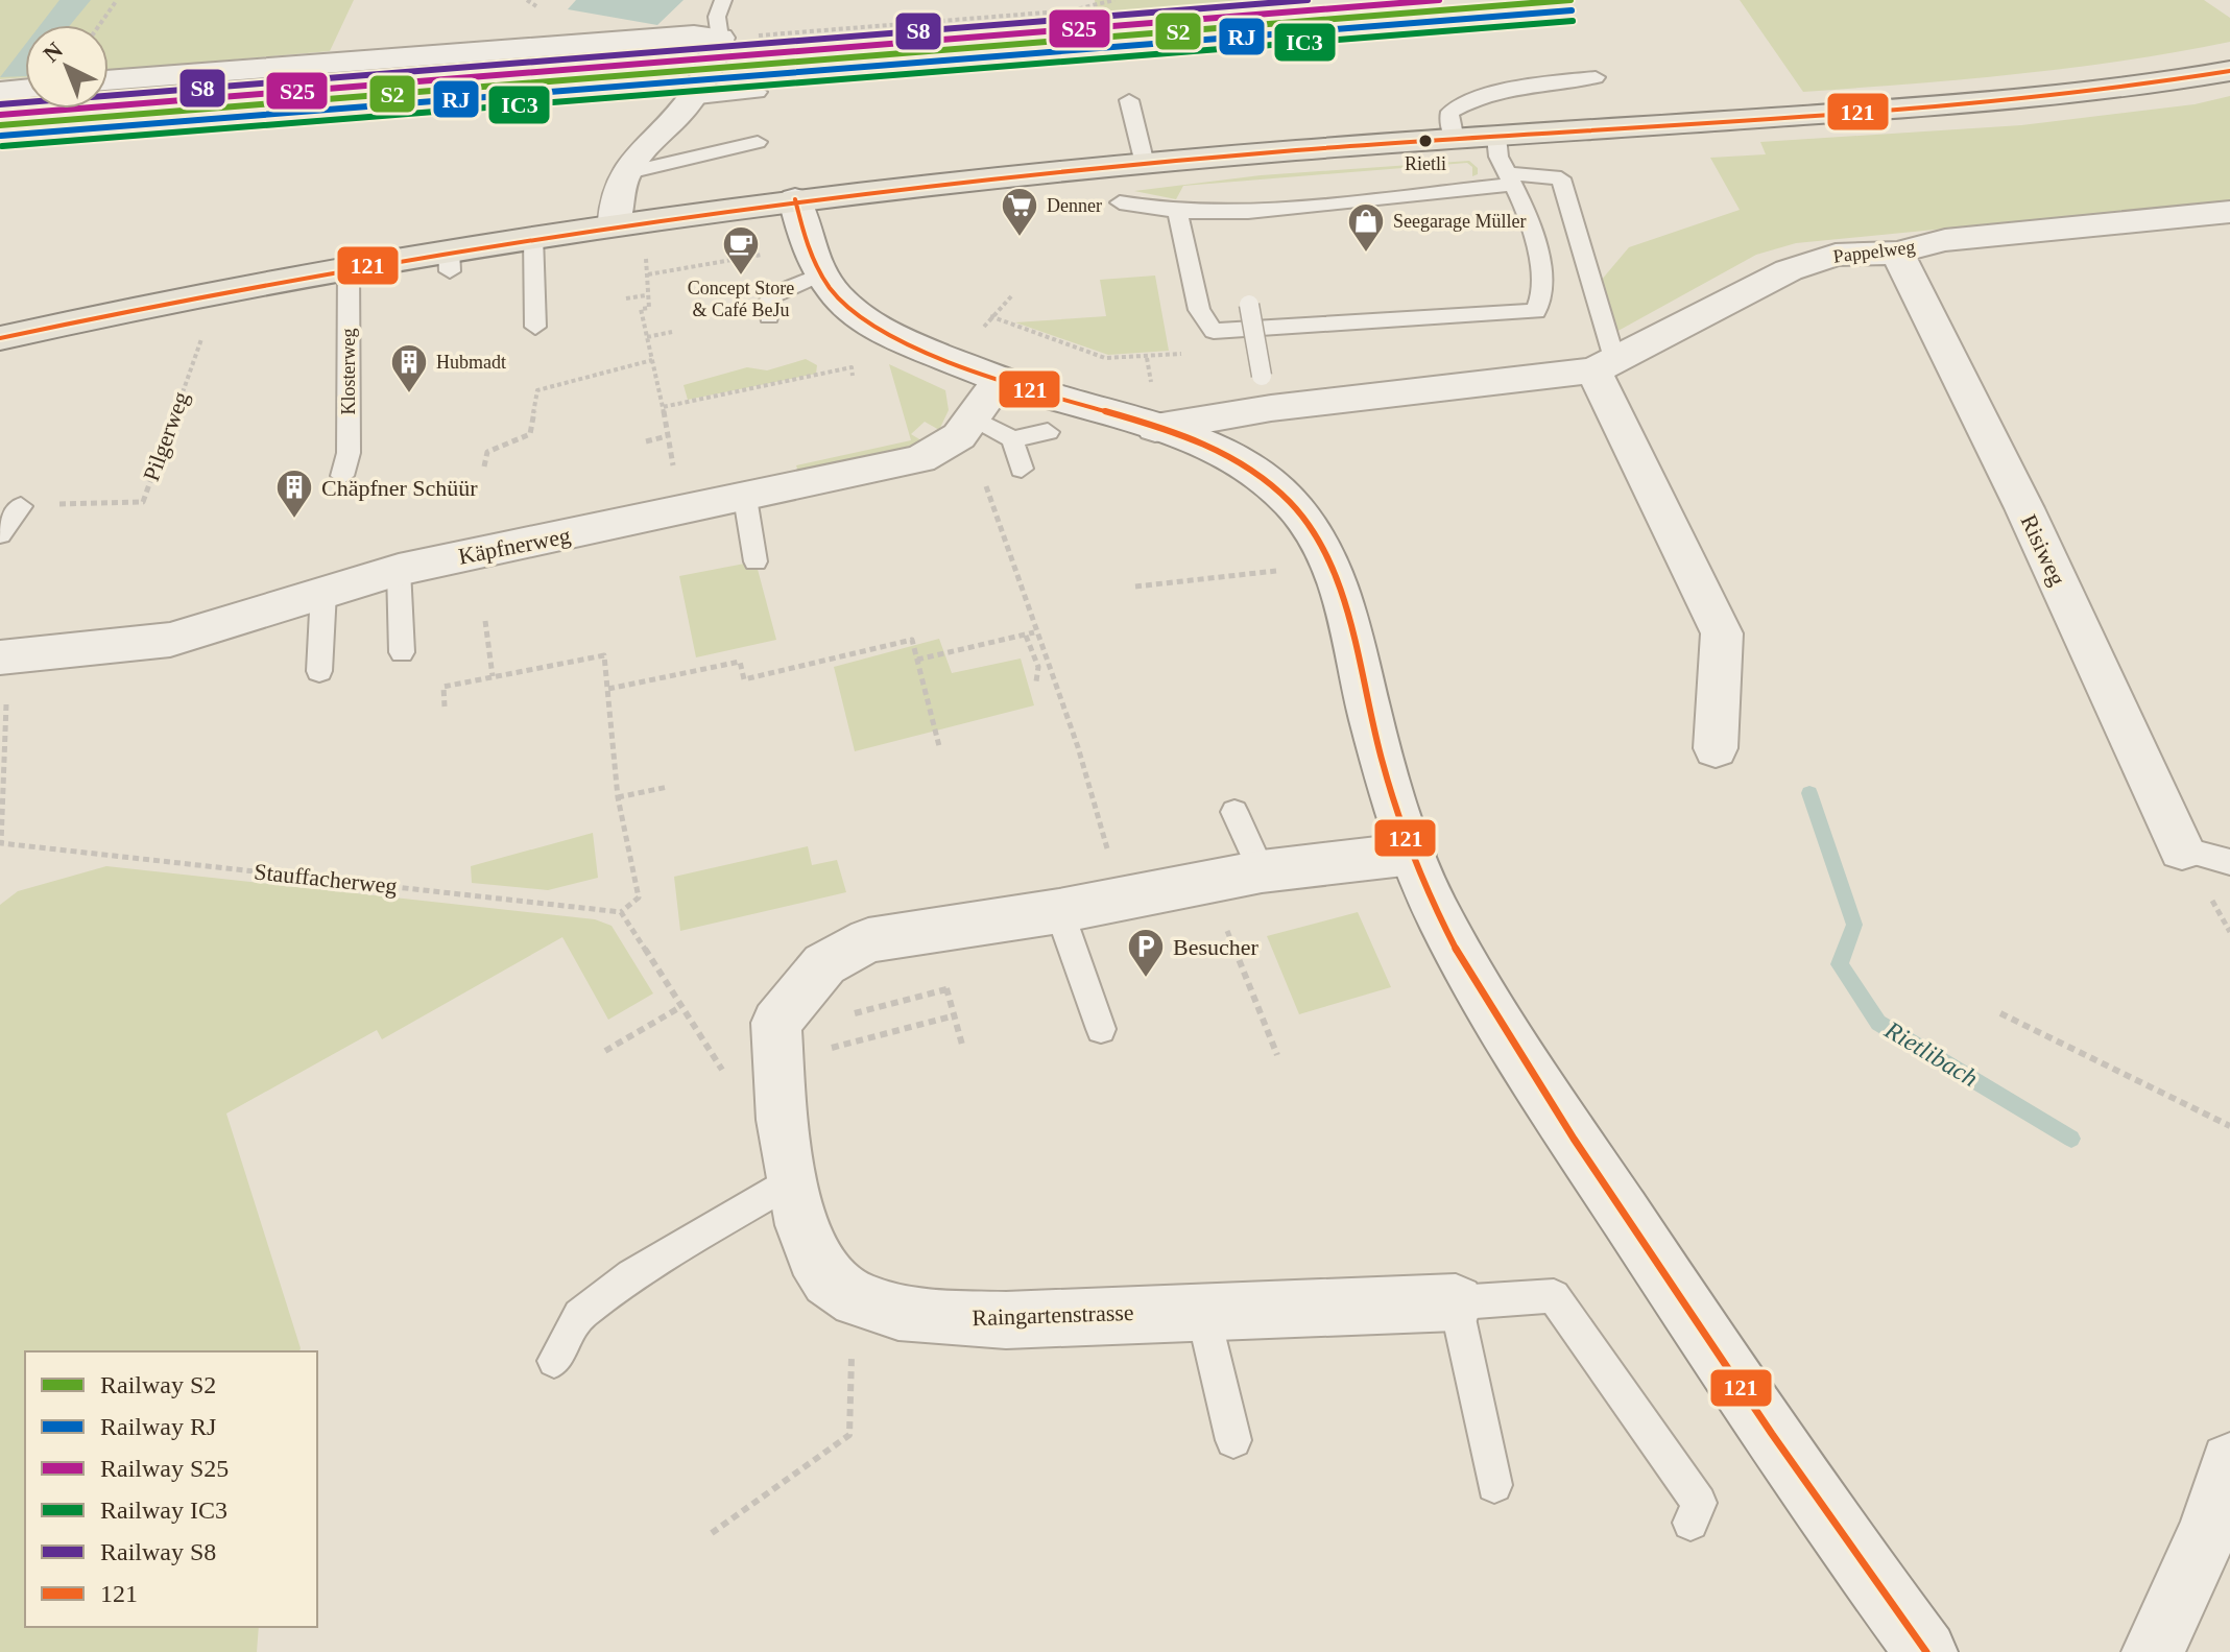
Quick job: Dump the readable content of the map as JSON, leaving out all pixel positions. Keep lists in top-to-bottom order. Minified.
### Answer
{"streets":{"street":["Pappelweg","Käpfnerweg","Risiweg","Raingartenstrasse"],"lane":["Klosterweg"],"path":["Pilgerweg","Stauffacherweg"]},"crossings":[["Pappelweg","Risiweg"],["Käpfnerweg","Stauffacherweg"]],"water":["Rietlibach"],"places":{"other":["Rietli"],"supermarket":["Denner"],"shop":["Seegarage Müller"],"cafe":["Concept Store & Café BeJu"],"building":["Hubmadt","Chäpfner Schüür"],"parking":["Besucher"]},"lines":["rail line S2","rail line S25","rail line S8","rail line RJ","rail line IC3","transit line 121"],"legend":["Railway S2","Railway RJ","Railway S25","Railway IC3","Railway S8","121"],"north":"top left"}
